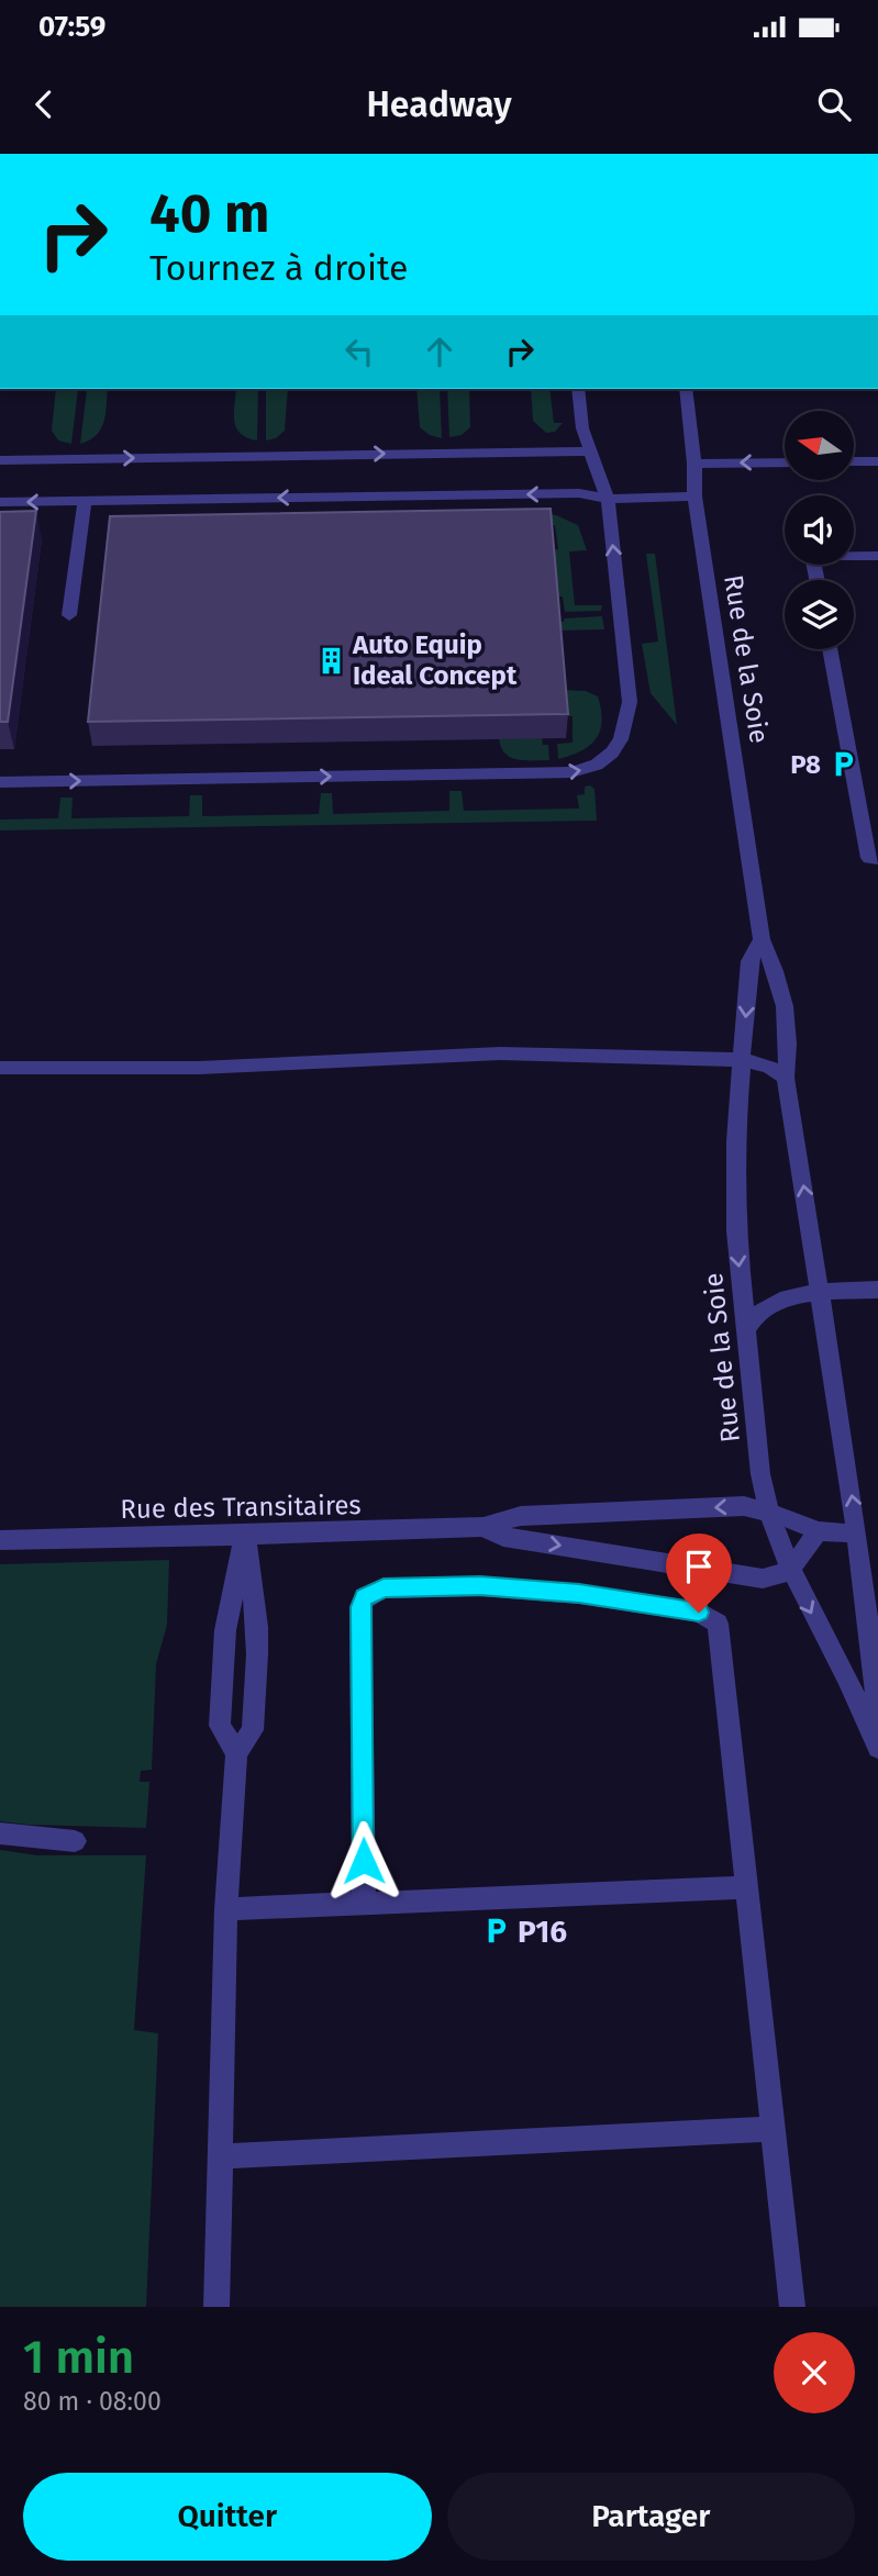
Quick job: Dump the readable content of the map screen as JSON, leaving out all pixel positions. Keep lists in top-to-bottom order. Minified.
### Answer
{"streets":{"street":["Rue de la Soie","Rue des Transitaires"]},"crossings":[["Rue de la Soie","Rue des Transitaires"]],"places":{"building":["Auto Equip Ideal Concept"],"parking":["P8","P16"]},"north":"left","page":{"status":"07:59","header":"Headway","turn":["40 m","Tournez à droite"],"heading":["1 min","80 m · 08:00"],"buttons":["Quitter","Partager"]}}
